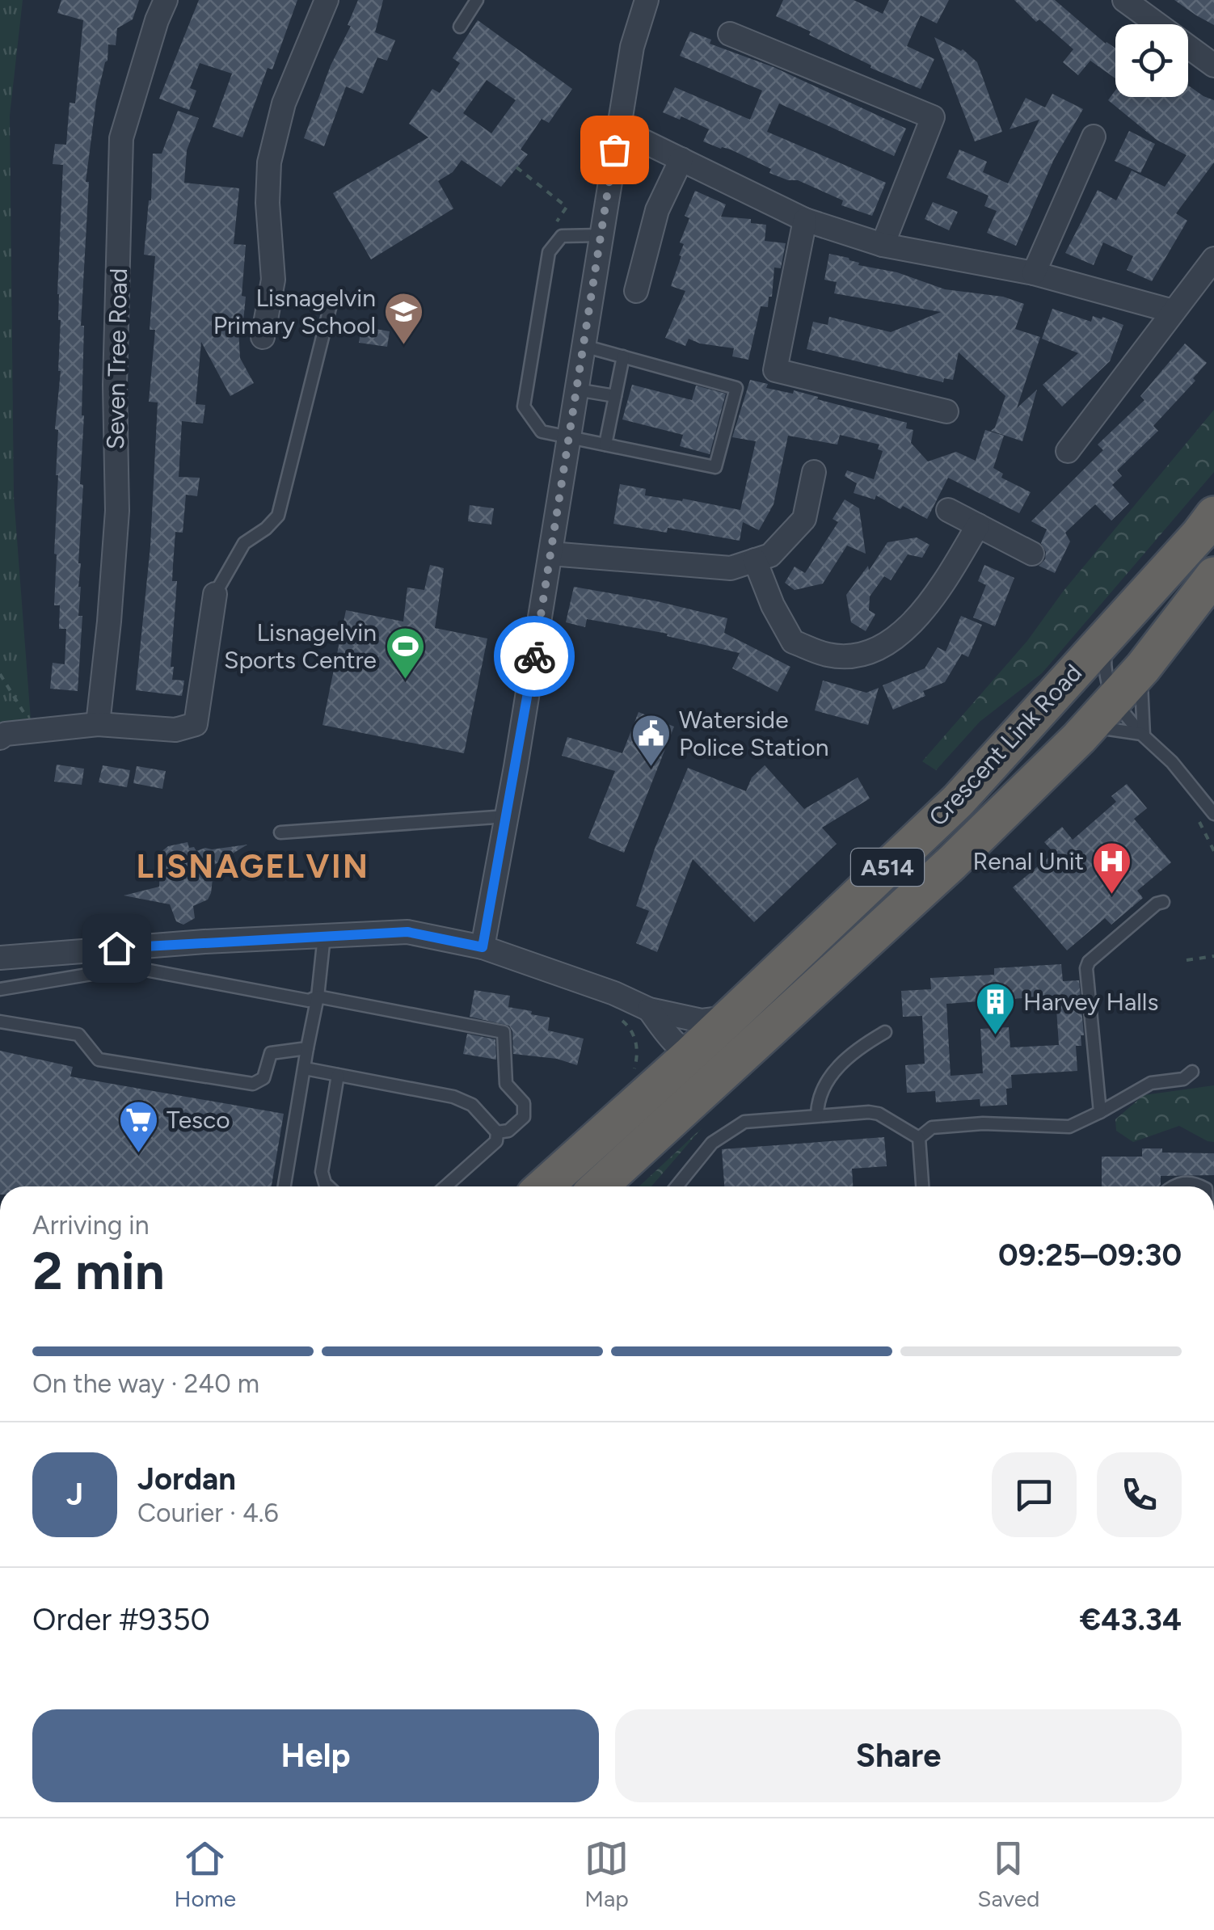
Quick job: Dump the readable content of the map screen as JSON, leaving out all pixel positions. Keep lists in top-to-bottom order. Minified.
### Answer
{"streets":{"highway":["Crescent Link Road","A514"],"street":["Seven Tree Road"]},"districts":["LISNAGELVIN"],"places":{"school or university":["Lisnagelvin Primary School"],"sports":["Lisnagelvin Sports Centre"],"public building":["Waterside Police Station"],"hospital":["Renal Unit"],"building":["Harvey Halls"],"supermarket":["Tesco"]},"page":{"heading":["2 min","Arriving in","09:25–09:30"],"panel":["Jordan","Courier · 4.6","Order #9350","€43.34"],"bar":"On the way · 240 m","round":"J","buttons":["Help","Share"],"tabs":["Home","Map","Saved"]}}
